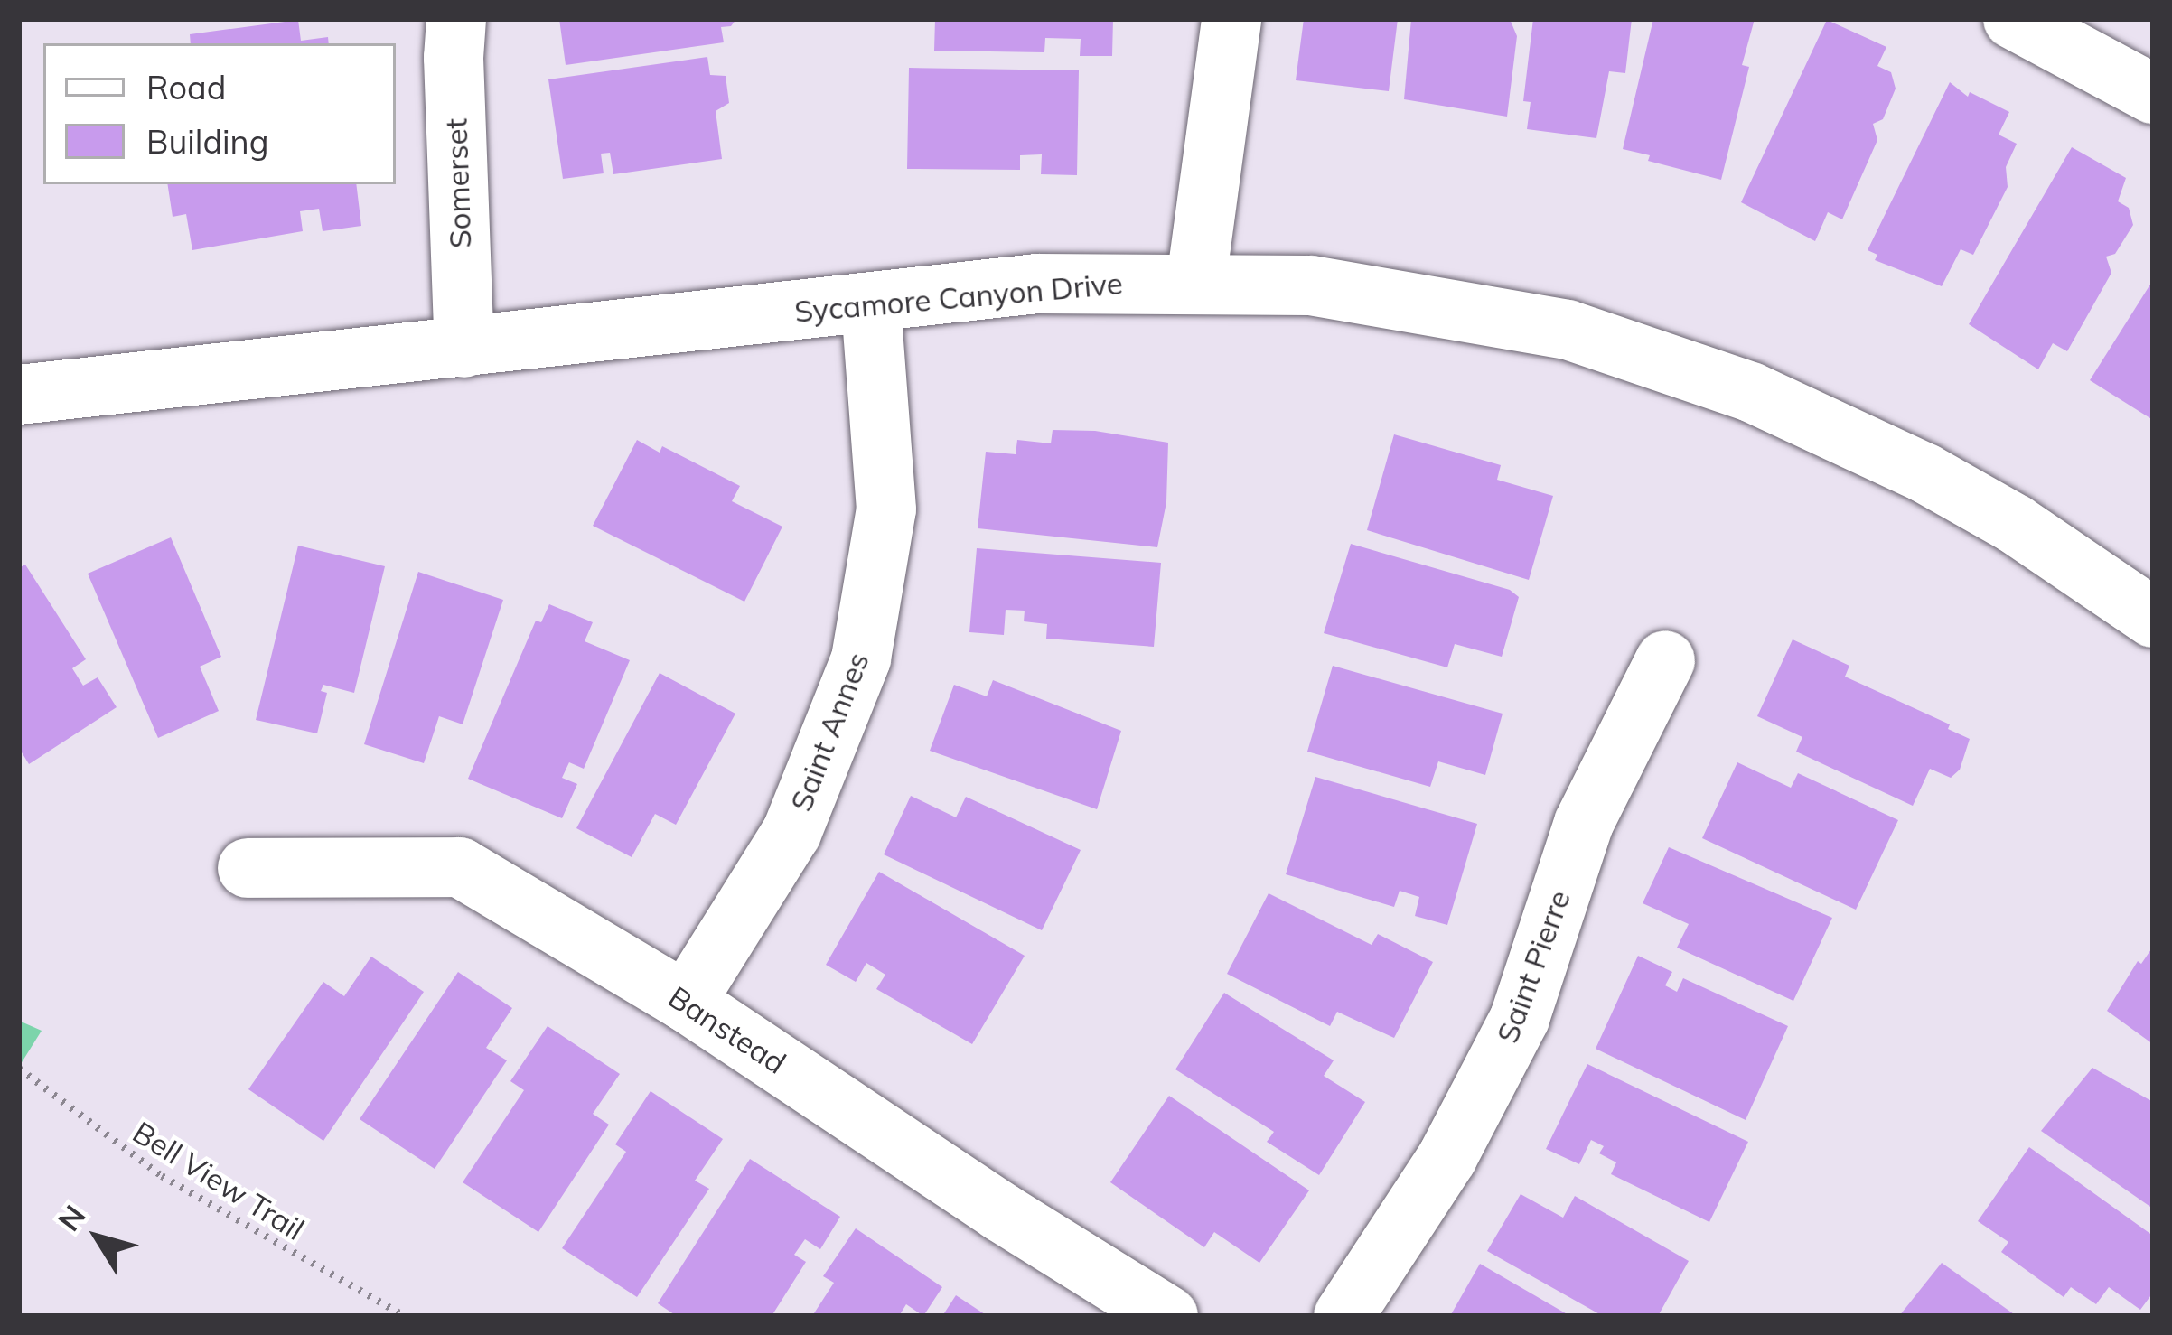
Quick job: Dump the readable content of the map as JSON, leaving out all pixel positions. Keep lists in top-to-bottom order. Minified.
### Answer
{"streets":{"street":["Somerset","Sycamore Canyon Drive","Saint Annes","Saint Pierre","Banstead"],"path":["Bell View Trail"]},"crossings":[["Somerset","Sycamore Canyon Drive"],["Sycamore Canyon Drive","Saint Annes"],["Saint Annes","Banstead"]],"legend":["Road","Building"],"north":"top left"}
